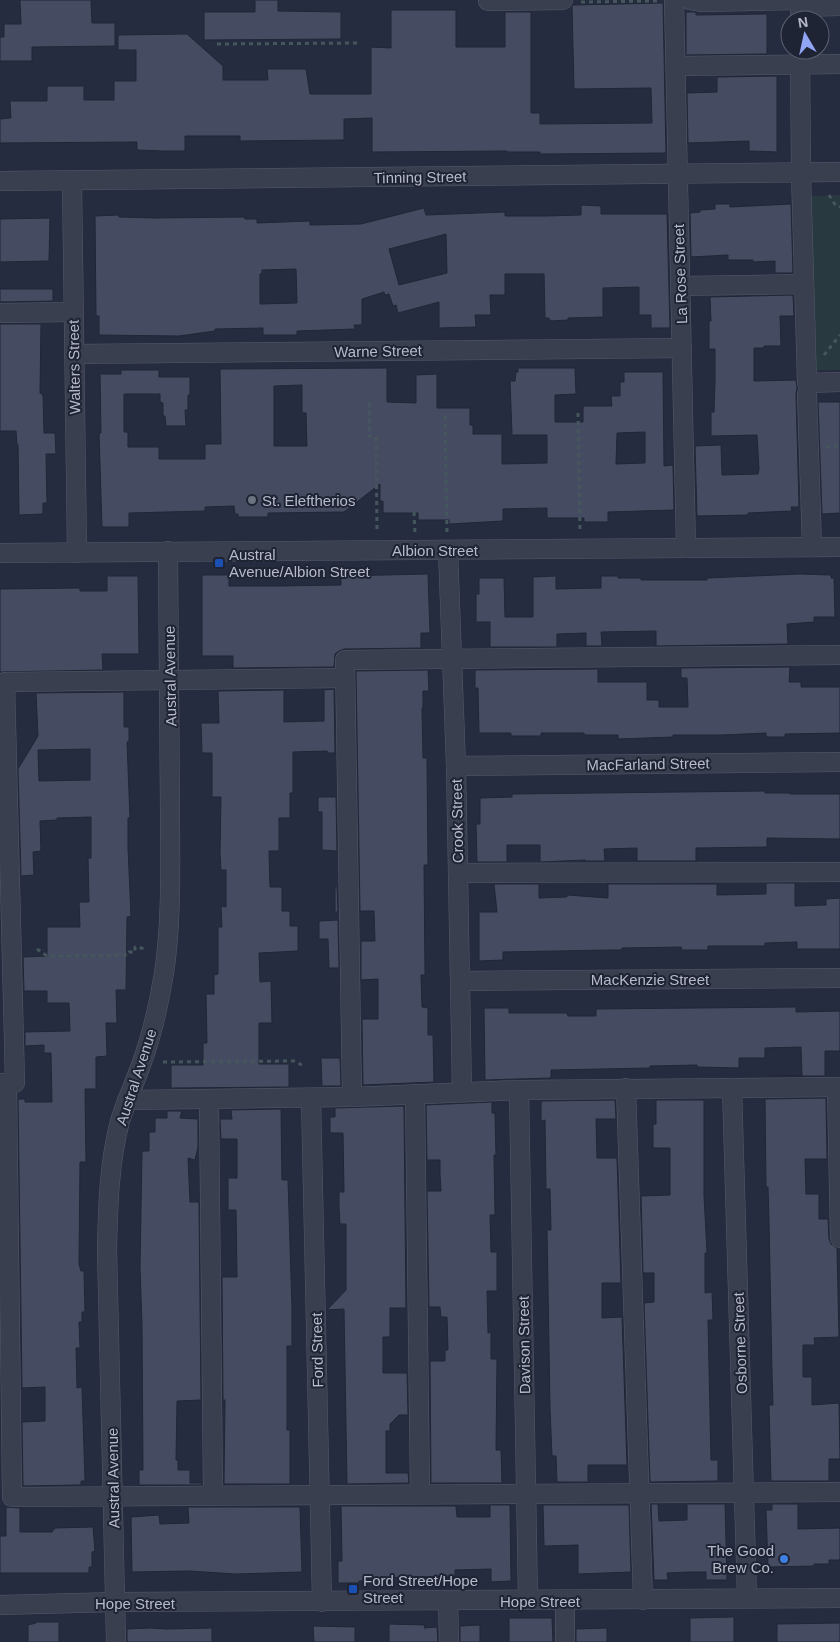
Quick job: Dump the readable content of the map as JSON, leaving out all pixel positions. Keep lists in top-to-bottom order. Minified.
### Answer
{"streets":{"street":["Tinning Street","La Rose Street","Warne Street","Walters Street","Albion Street","Austral Avenue","MacFarland Street","Crook Street","MacKenzie Street","Osborne Street","Davison Street","Ford Street","Hope Street"]},"crossings":[["Tinning Street","La Rose Street"],["Tinning Street","Walters Street"],["La Rose Street","Warne Street"],["La Rose Street","Albion Street"],["Warne Street","Walters Street"],["Walters Street","Albion Street"],["Albion Street","Austral Avenue"],["Albion Street","Crook Street"],["Austral Avenue","Hope Street"],["MacFarland Street","Crook Street"],["Crook Street","MacKenzie Street"],["Osborne Street","Hope Street"],["Davison Street","Hope Street"],["Ford Street","Hope Street"]],"places":{"other":["St. Eleftherios","The Good Brew Co."],"transit":["Austral Avenue/Albion Street","Ford Street/Hope Street"]},"north":"top"}
